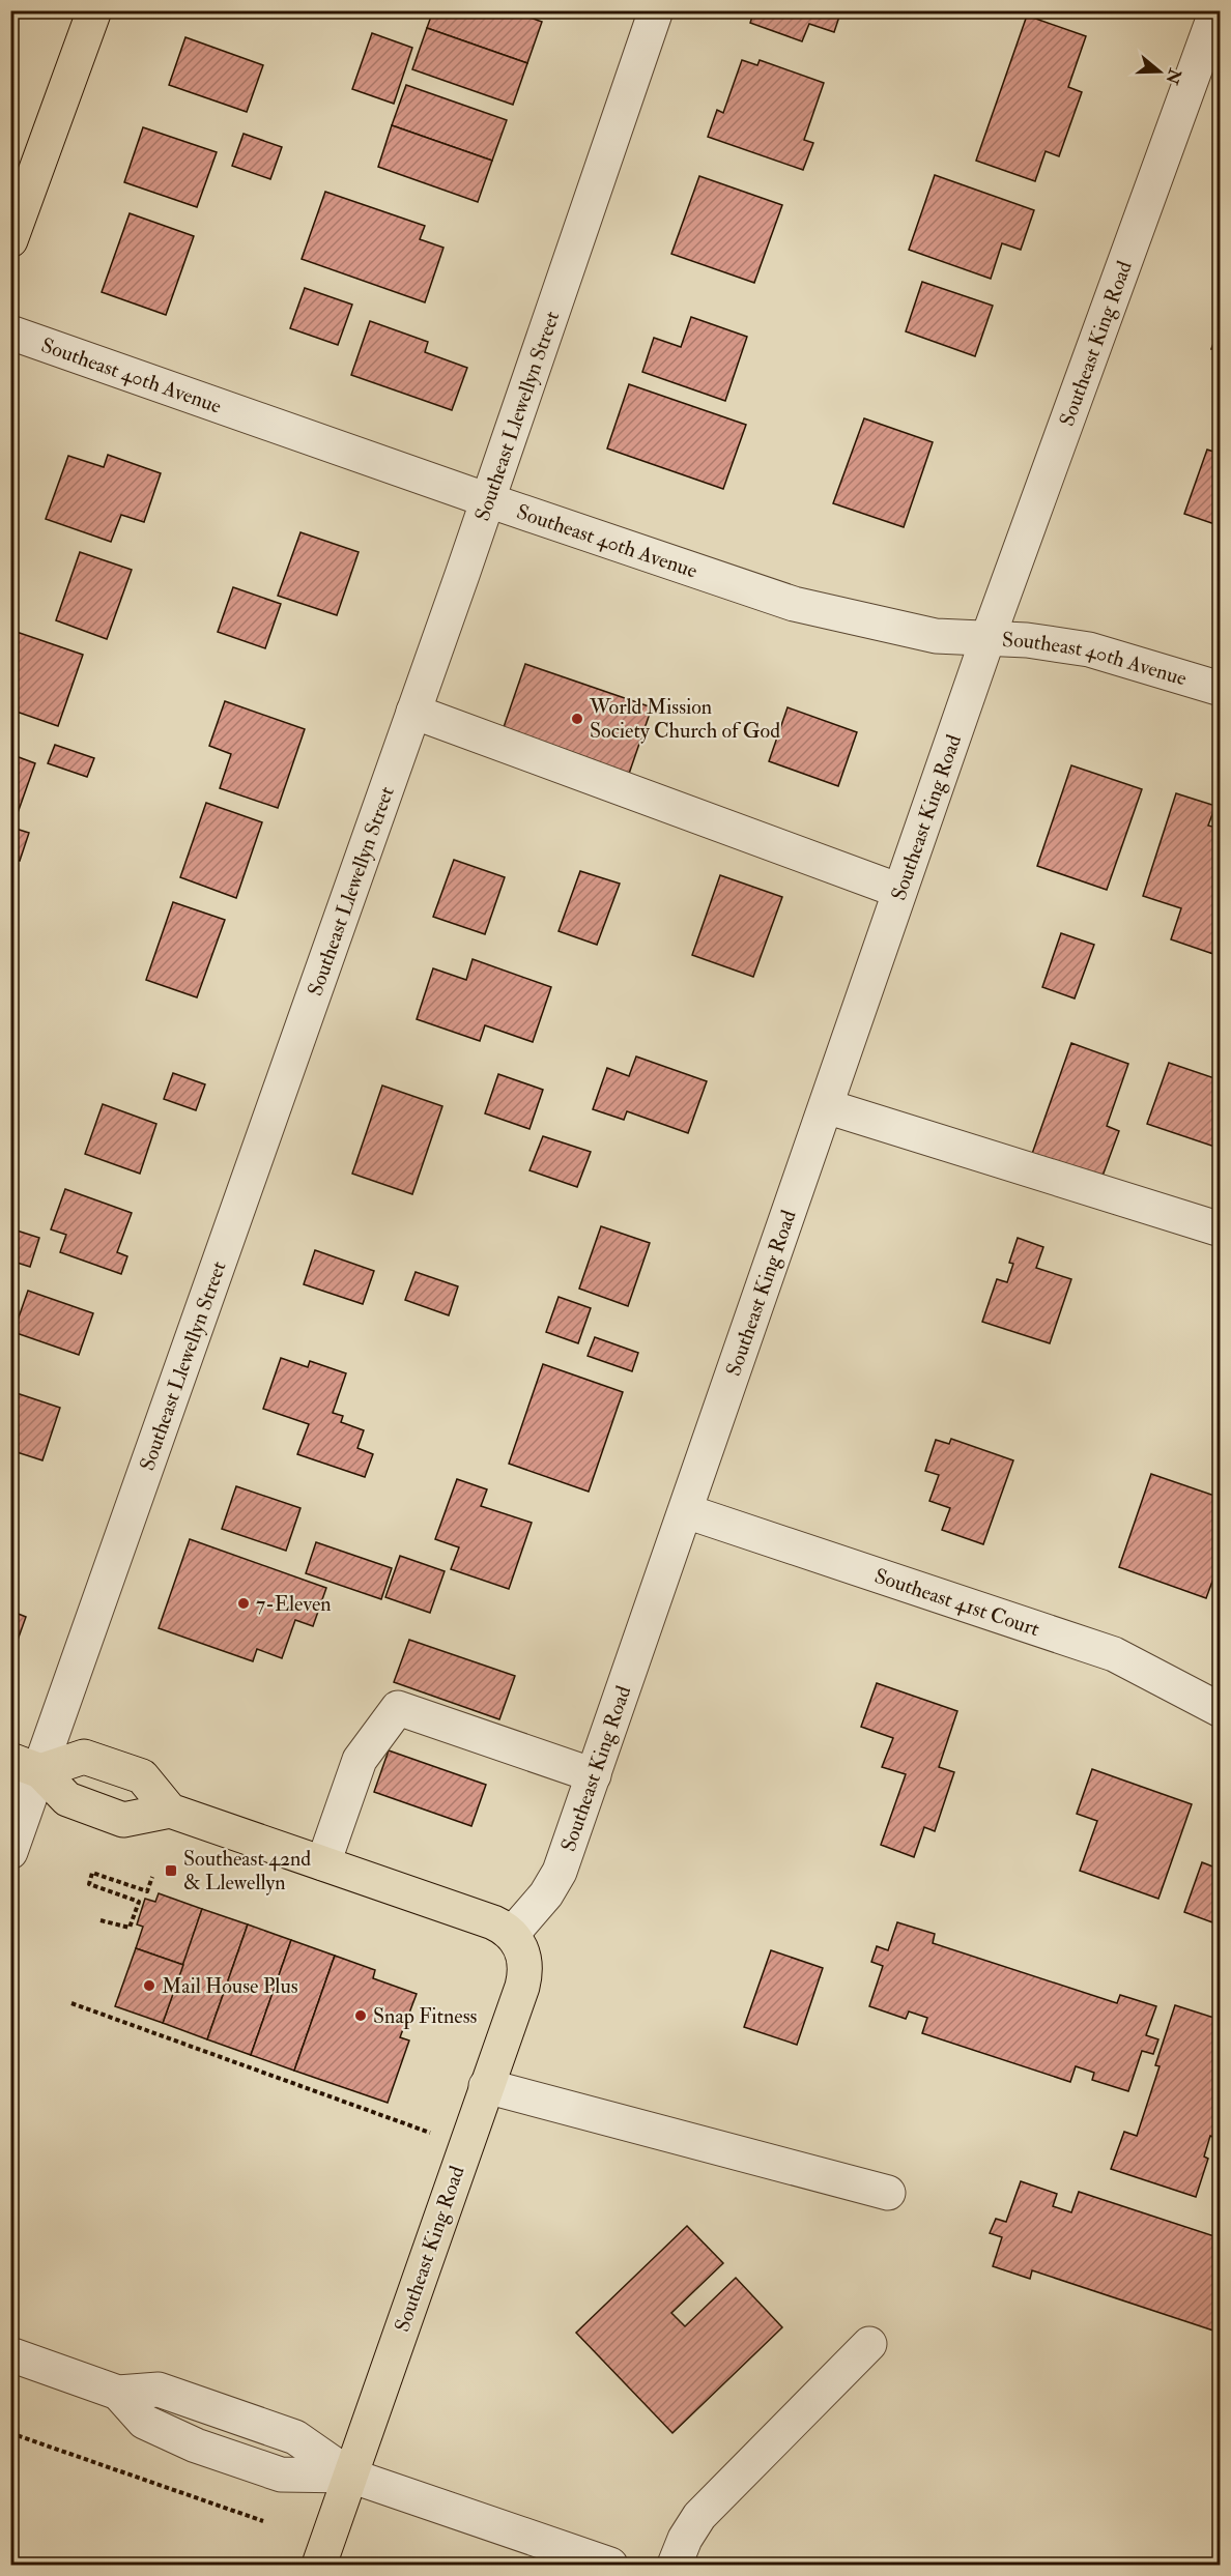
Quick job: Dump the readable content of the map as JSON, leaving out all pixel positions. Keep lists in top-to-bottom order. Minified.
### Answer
{"streets":{"main road":["Southeast King Road"],"street":["Southeast 40th Avenue","Southeast Llewellyn Street","Southeast 41st Court"]},"crossings":[["Southeast King Road","Southeast 40th Avenue"],["Southeast King Road","Southeast 41st Court"],["Southeast 40th Avenue","Southeast Llewellyn Street"]],"places":{"other":["World Mission Society Church of God","7-Eleven","Mail House Plus","Snap Fitness"],"transit":["Southeast 42nd & Llewellyn"]},"north":"right"}
